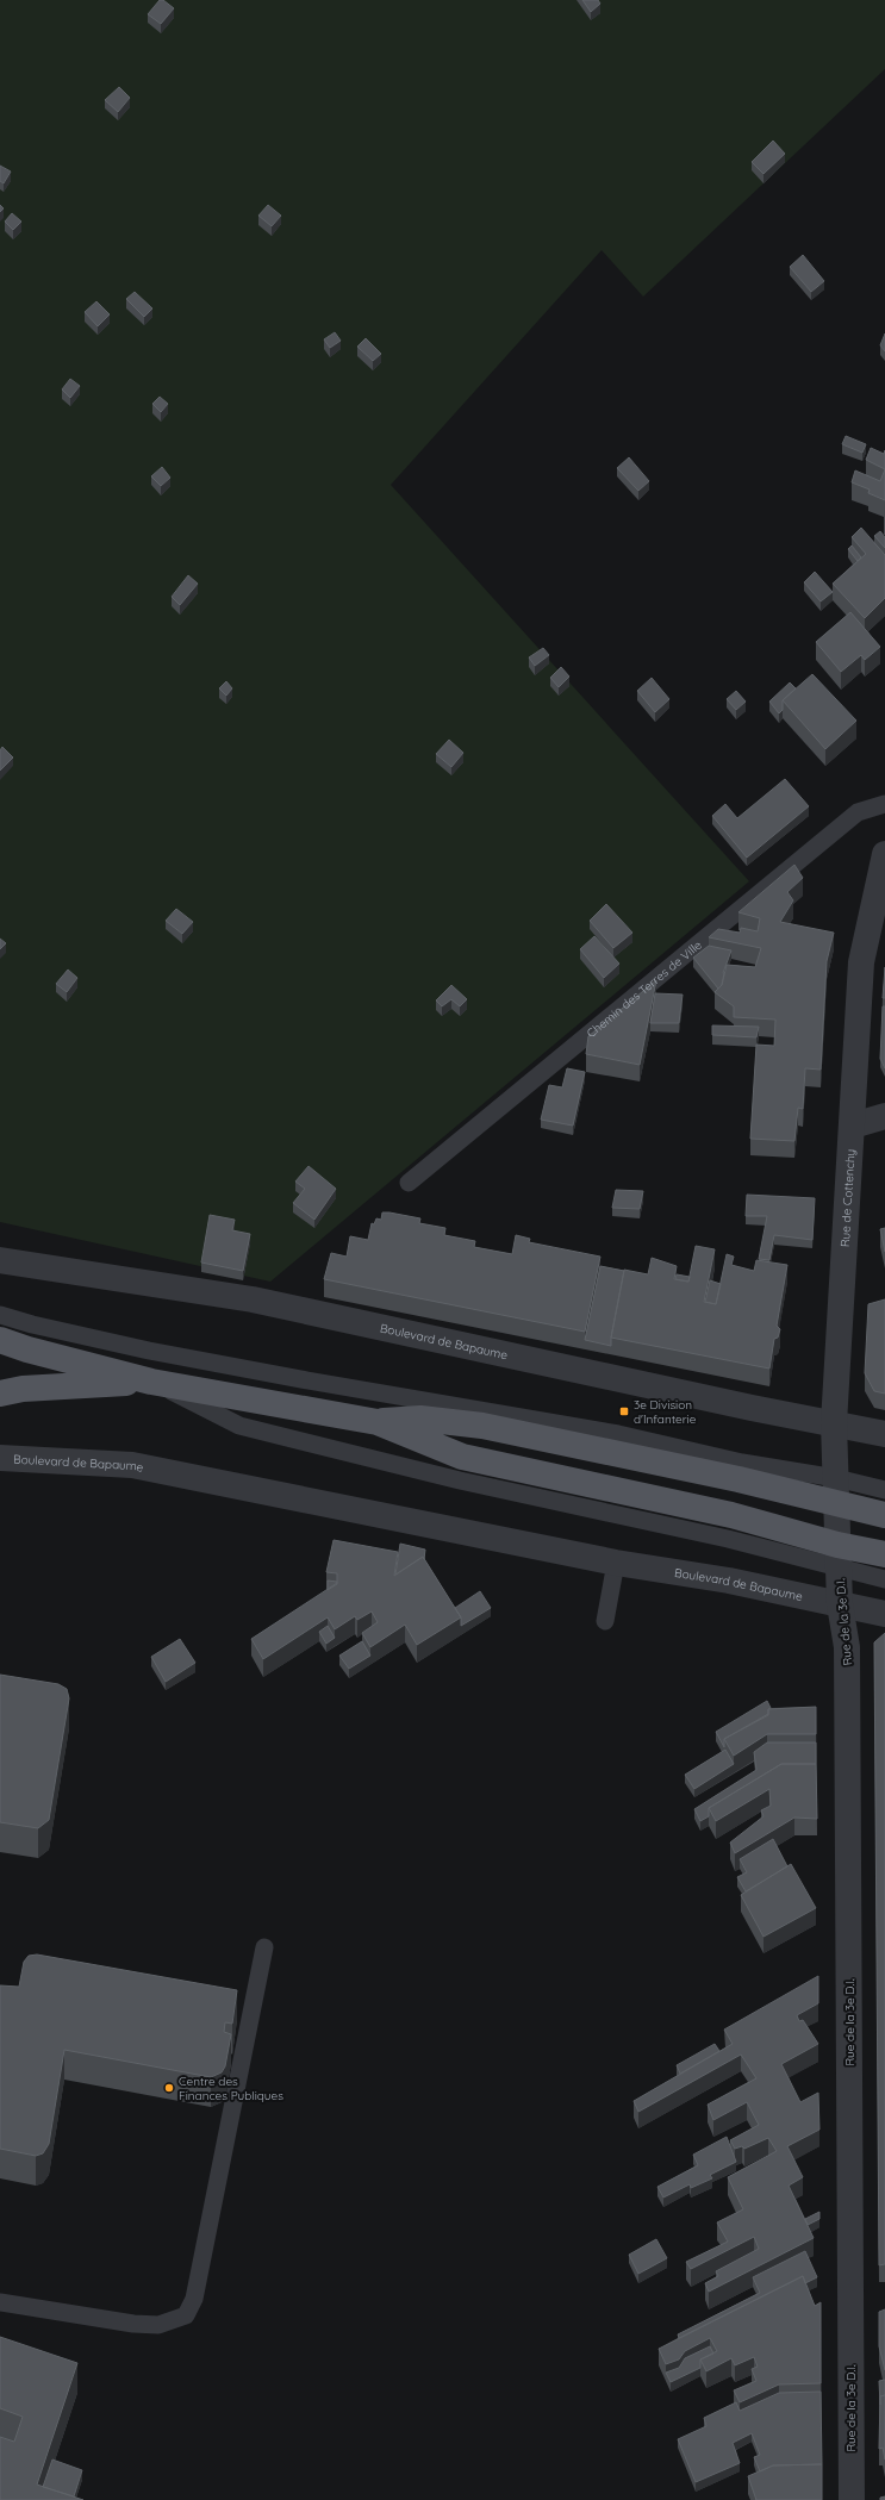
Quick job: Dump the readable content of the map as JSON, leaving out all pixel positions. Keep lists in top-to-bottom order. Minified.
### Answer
{"streets":{"street":["Rue de Cottenchy","Boulevard de Bapaume","Rue de la 3e D.I."],"lane":["Chemin des Terres de Ville"]},"crossings":[["Rue de Cottenchy","Boulevard de Bapaume"],["Rue de Cottenchy","Rue de la 3e D.I."],["Boulevard de Bapaume","Rue de la 3e D.I."]],"places":{"transit":["3e Division d'Infanterie"],"other":["Centre des Finances Publiques"]}}
